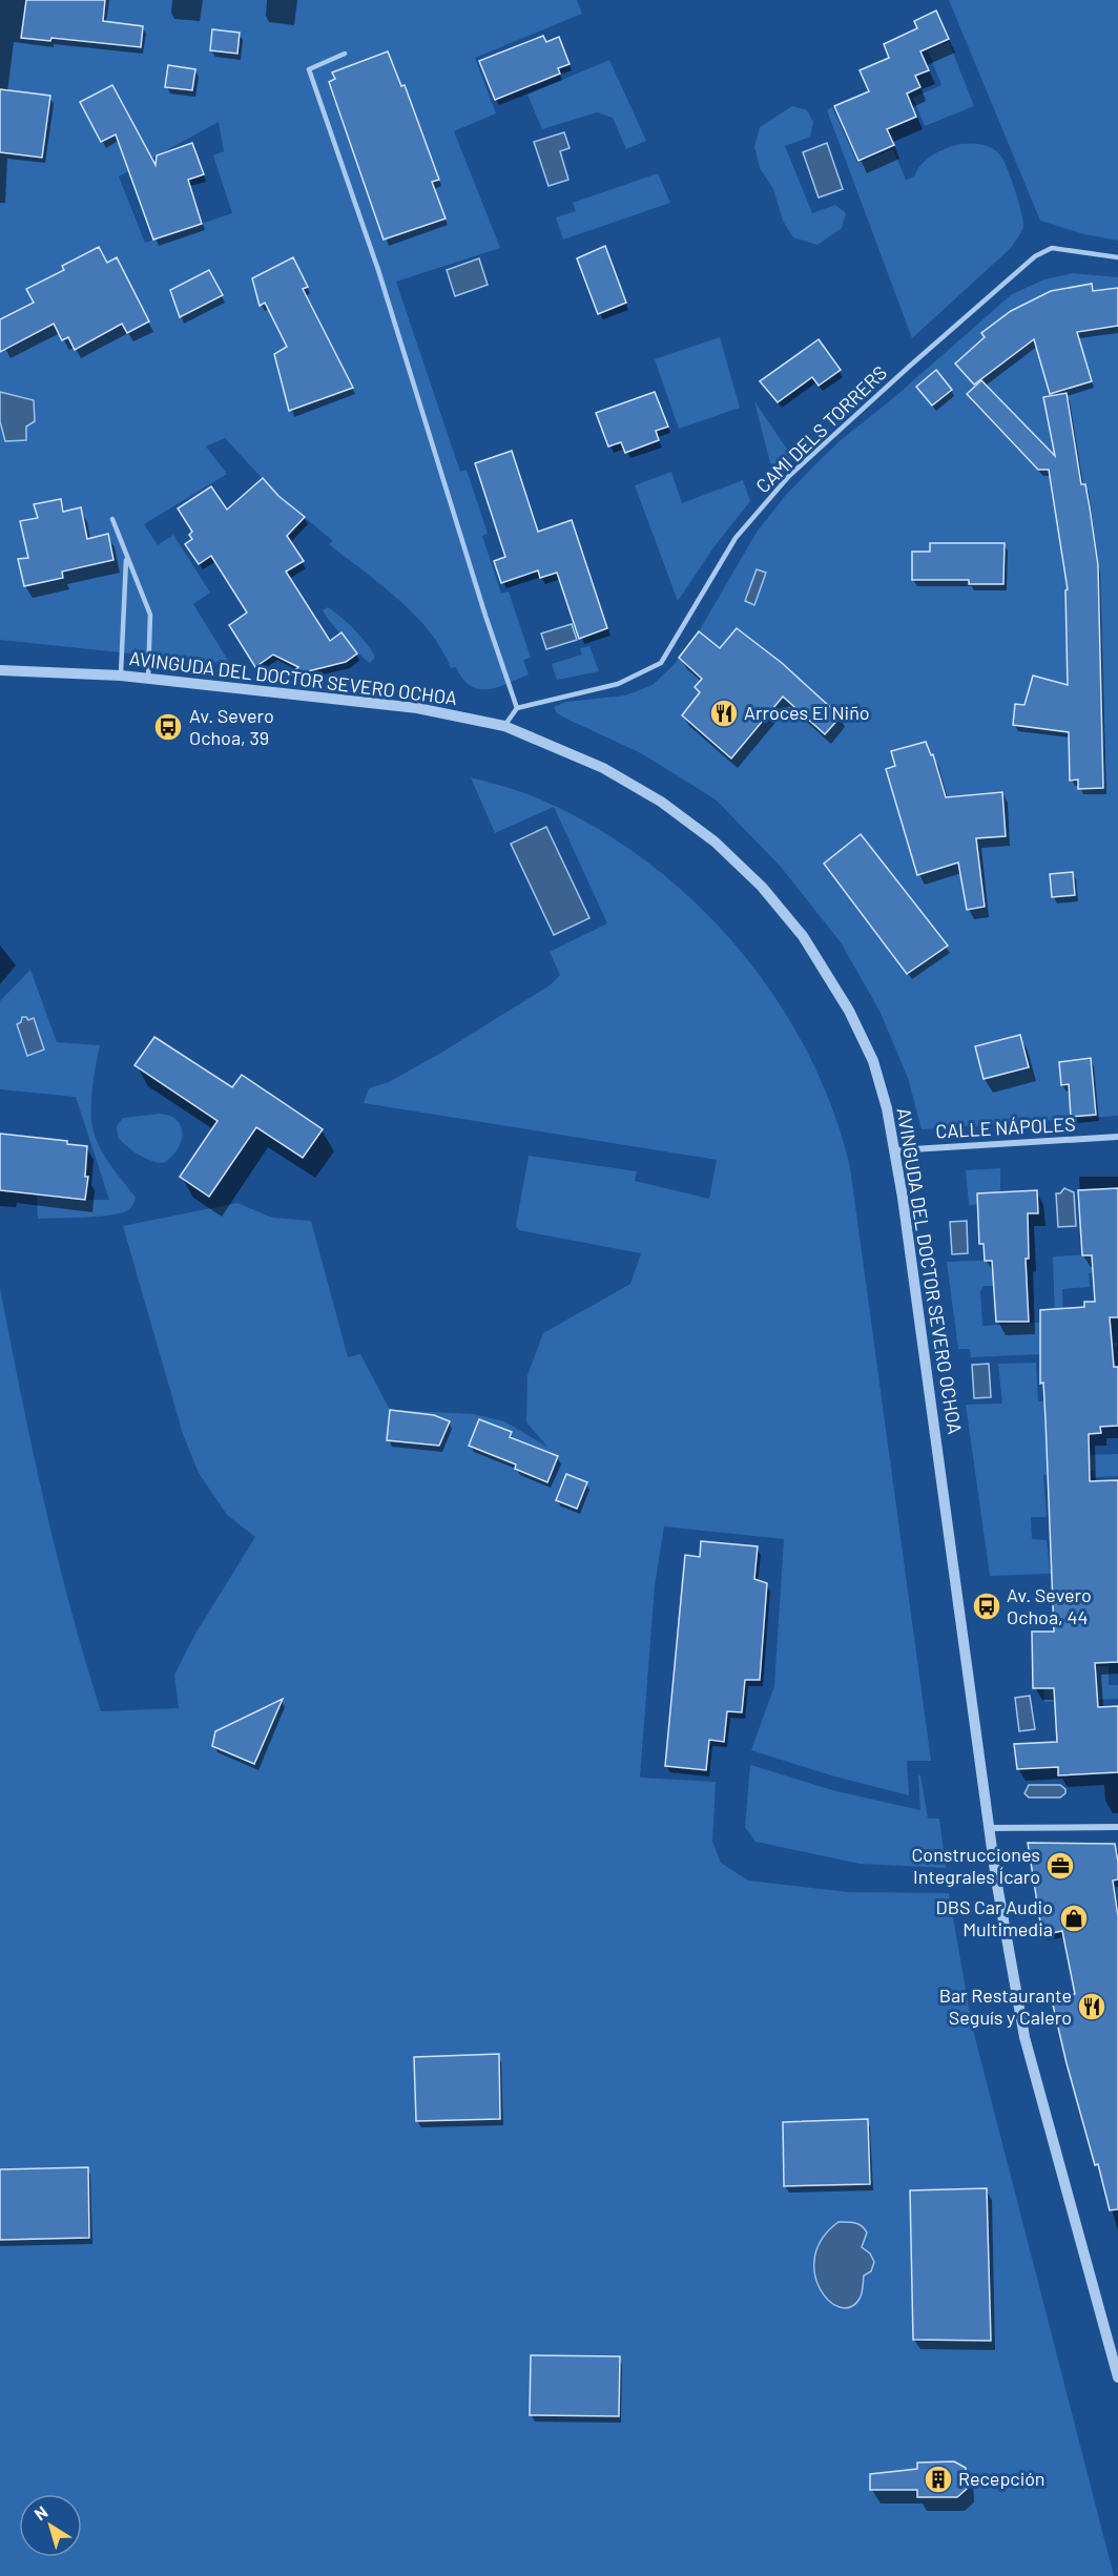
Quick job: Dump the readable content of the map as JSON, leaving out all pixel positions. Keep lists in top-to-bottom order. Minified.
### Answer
{"streets":{"street":["AVINGUDA DEL DOCTOR SEVERO OCHOA","CALLE NÁPOLES"],"lane":["CAMI DELS TORRERS"]},"crossings":[["AVINGUDA DEL DOCTOR SEVERO OCHOA","CALLE NÁPOLES"]],"places":{"restaurant":["Arroces El Niño","Bar Restaurante Seguís y Calero"],"bus stop":["Av. Severo Ochoa, 39","Av. Severo Ochoa, 44"],"office":["Construcciones Integrales Ícaro"],"shop":["DBS Car Audio Multimedia"],"building":["Recepción"]},"north":"top left"}
